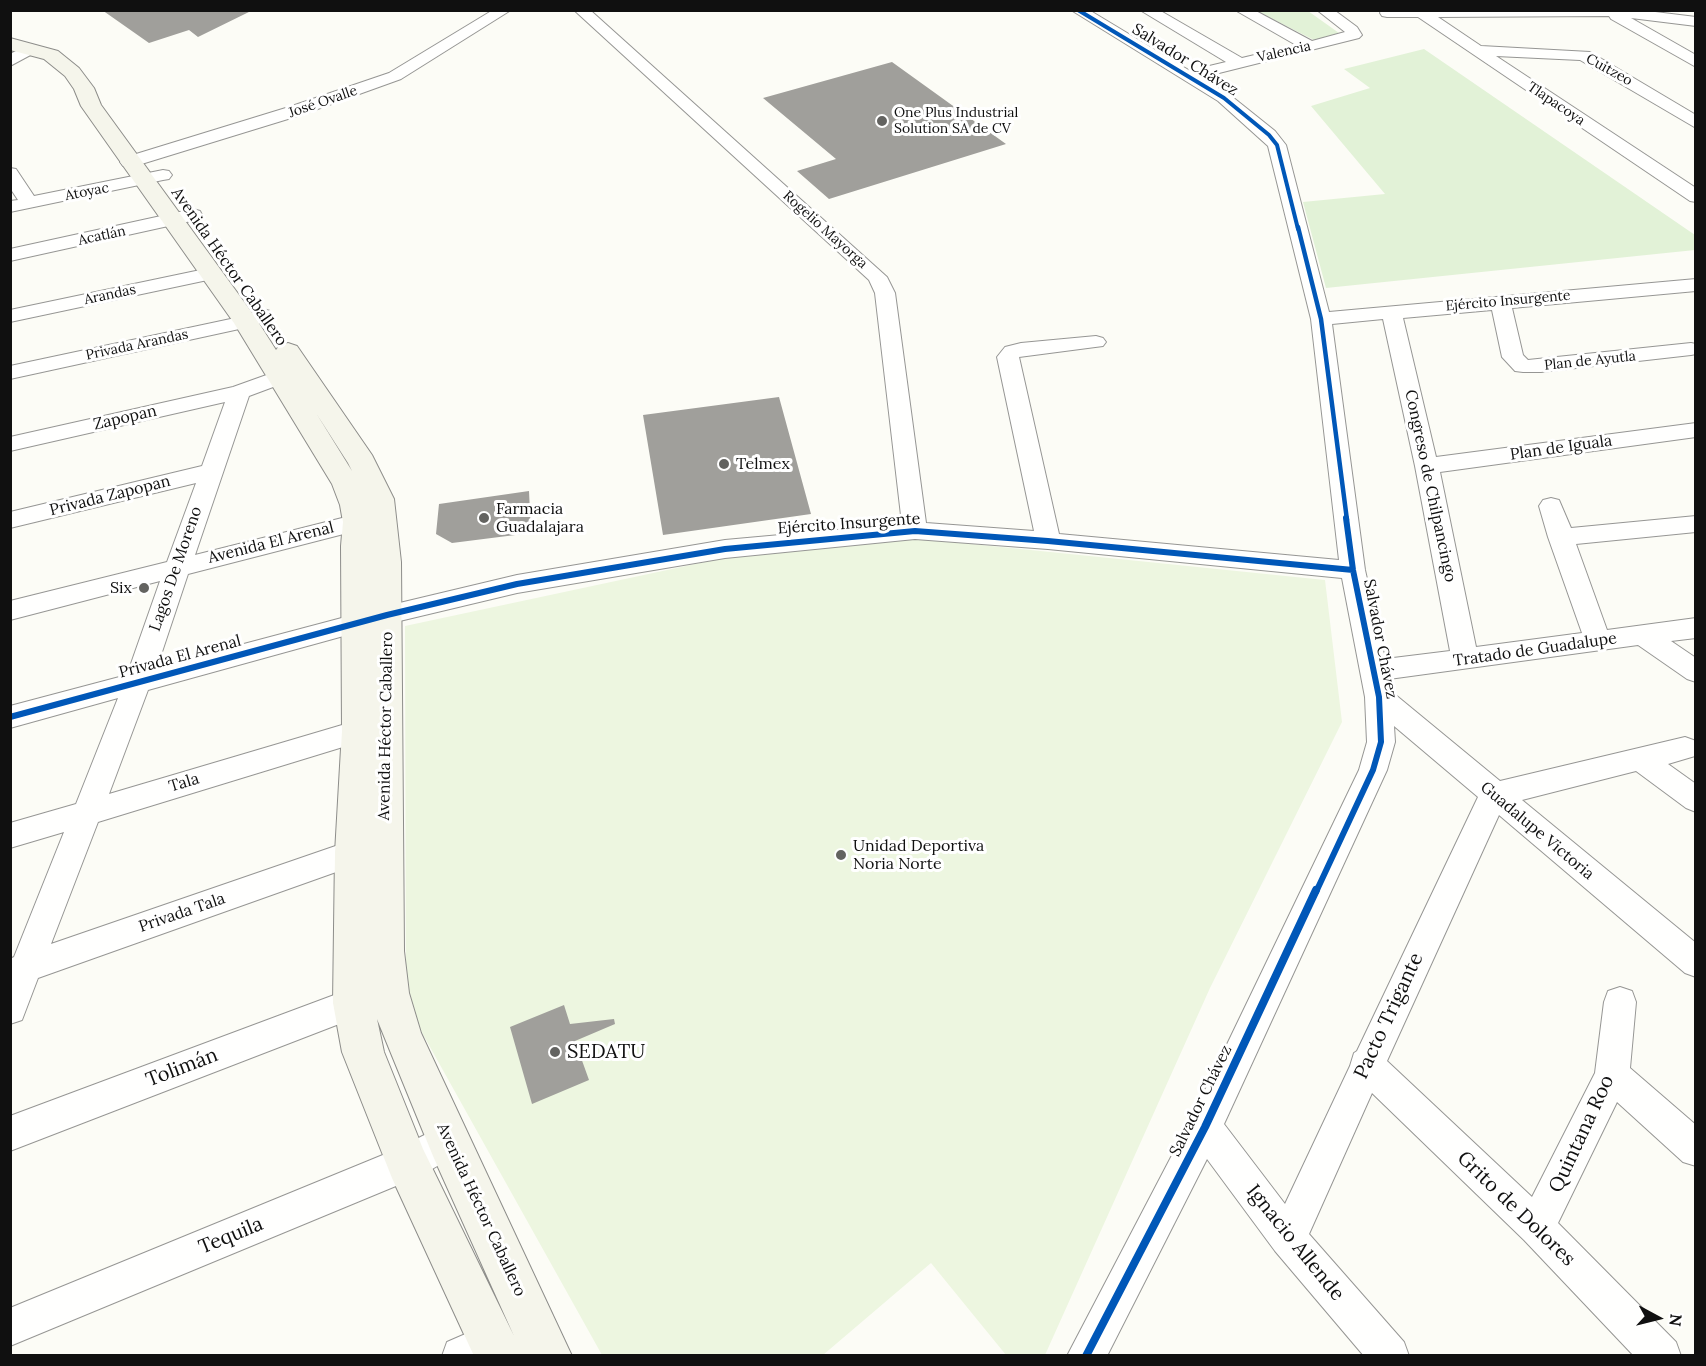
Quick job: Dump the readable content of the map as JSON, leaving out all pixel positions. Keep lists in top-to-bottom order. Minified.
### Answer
{"streets":{"main road":["Avenida Héctor Caballero"],"street":["Valencia","Salvador Chávez","Cuitzeo","José Ovalle","Tlapacoya","Atoyac","Rogelio Mayorga","Acatlán","Arandas","Ejército Insurgente","Privada Arandas","Plan de Ayutla","Zapopan","Plan de Iguala","Congreso de Chilpancingo","Privada Zapopan","Avenida El Arenal","Lagos De Moreno","Tratado de Guadalupe","Privada El Arenal","Tala","Guadalupe Victoria","Privada Tala","Pacto Trigante","Tolimán","Quintana Roo","Grito de Dolores","Tequila","Ignacio Allende"]},"crossings":[["Salvador Chávez","Ejército Insurgente"],["Salvador Chávez","Tratado de Guadalupe"],["Salvador Chávez","Guadalupe Victoria"],["Salvador Chávez","Ignacio Allende"],["Cuitzeo","Tlapacoya"],["José Ovalle","Atoyac"],["José Ovalle","Avenida Héctor Caballero"],["Atoyac","Avenida Héctor Caballero"],["Rogelio Mayorga","Ejército Insurgente"],["Acatlán","Avenida Héctor Caballero"],["Avenida Héctor Caballero","Arandas"],["Avenida Héctor Caballero","Ejército Insurgente"],["Avenida Héctor Caballero","Privada Arandas"],["Avenida Héctor Caballero","Avenida El Arenal"],["Avenida Héctor Caballero","Privada El Arenal"],["Avenida Héctor Caballero","Tala"],["Avenida Héctor Caballero","Privada Tala"],["Avenida Héctor Caballero","Tolimán"],["Avenida Héctor Caballero","Tequila"],["Ejército Insurgente","Plan de Ayutla"],["Ejército Insurgente","Congreso de Chilpancingo"],["Ejército Insurgente","Privada El Arenal"],["Zapopan","Lagos De Moreno"],["Plan de Iguala","Congreso de Chilpancingo"],["Congreso de Chilpancingo","Tratado de Guadalupe"],["Privada Zapopan","Lagos De Moreno"],["Avenida El Arenal","Lagos De Moreno"],["Lagos De Moreno","Privada El Arenal"],["Lagos De Moreno","Tala"],["Lagos De Moreno","Privada Tala"],["Tratado de Guadalupe","Guadalupe Victoria"],["Guadalupe Victoria","Pacto Trigante"],["Pacto Trigante","Grito de Dolores"],["Pacto Trigante","Ignacio Allende"],["Quintana Roo","Grito de Dolores"]],"places":["One Plus Industrial Solution SA de CV","Telmex","Farmacia Guadalajara","Six","Unidad Deportiva Noria Norte","SEDATU"],"north":"right"}
